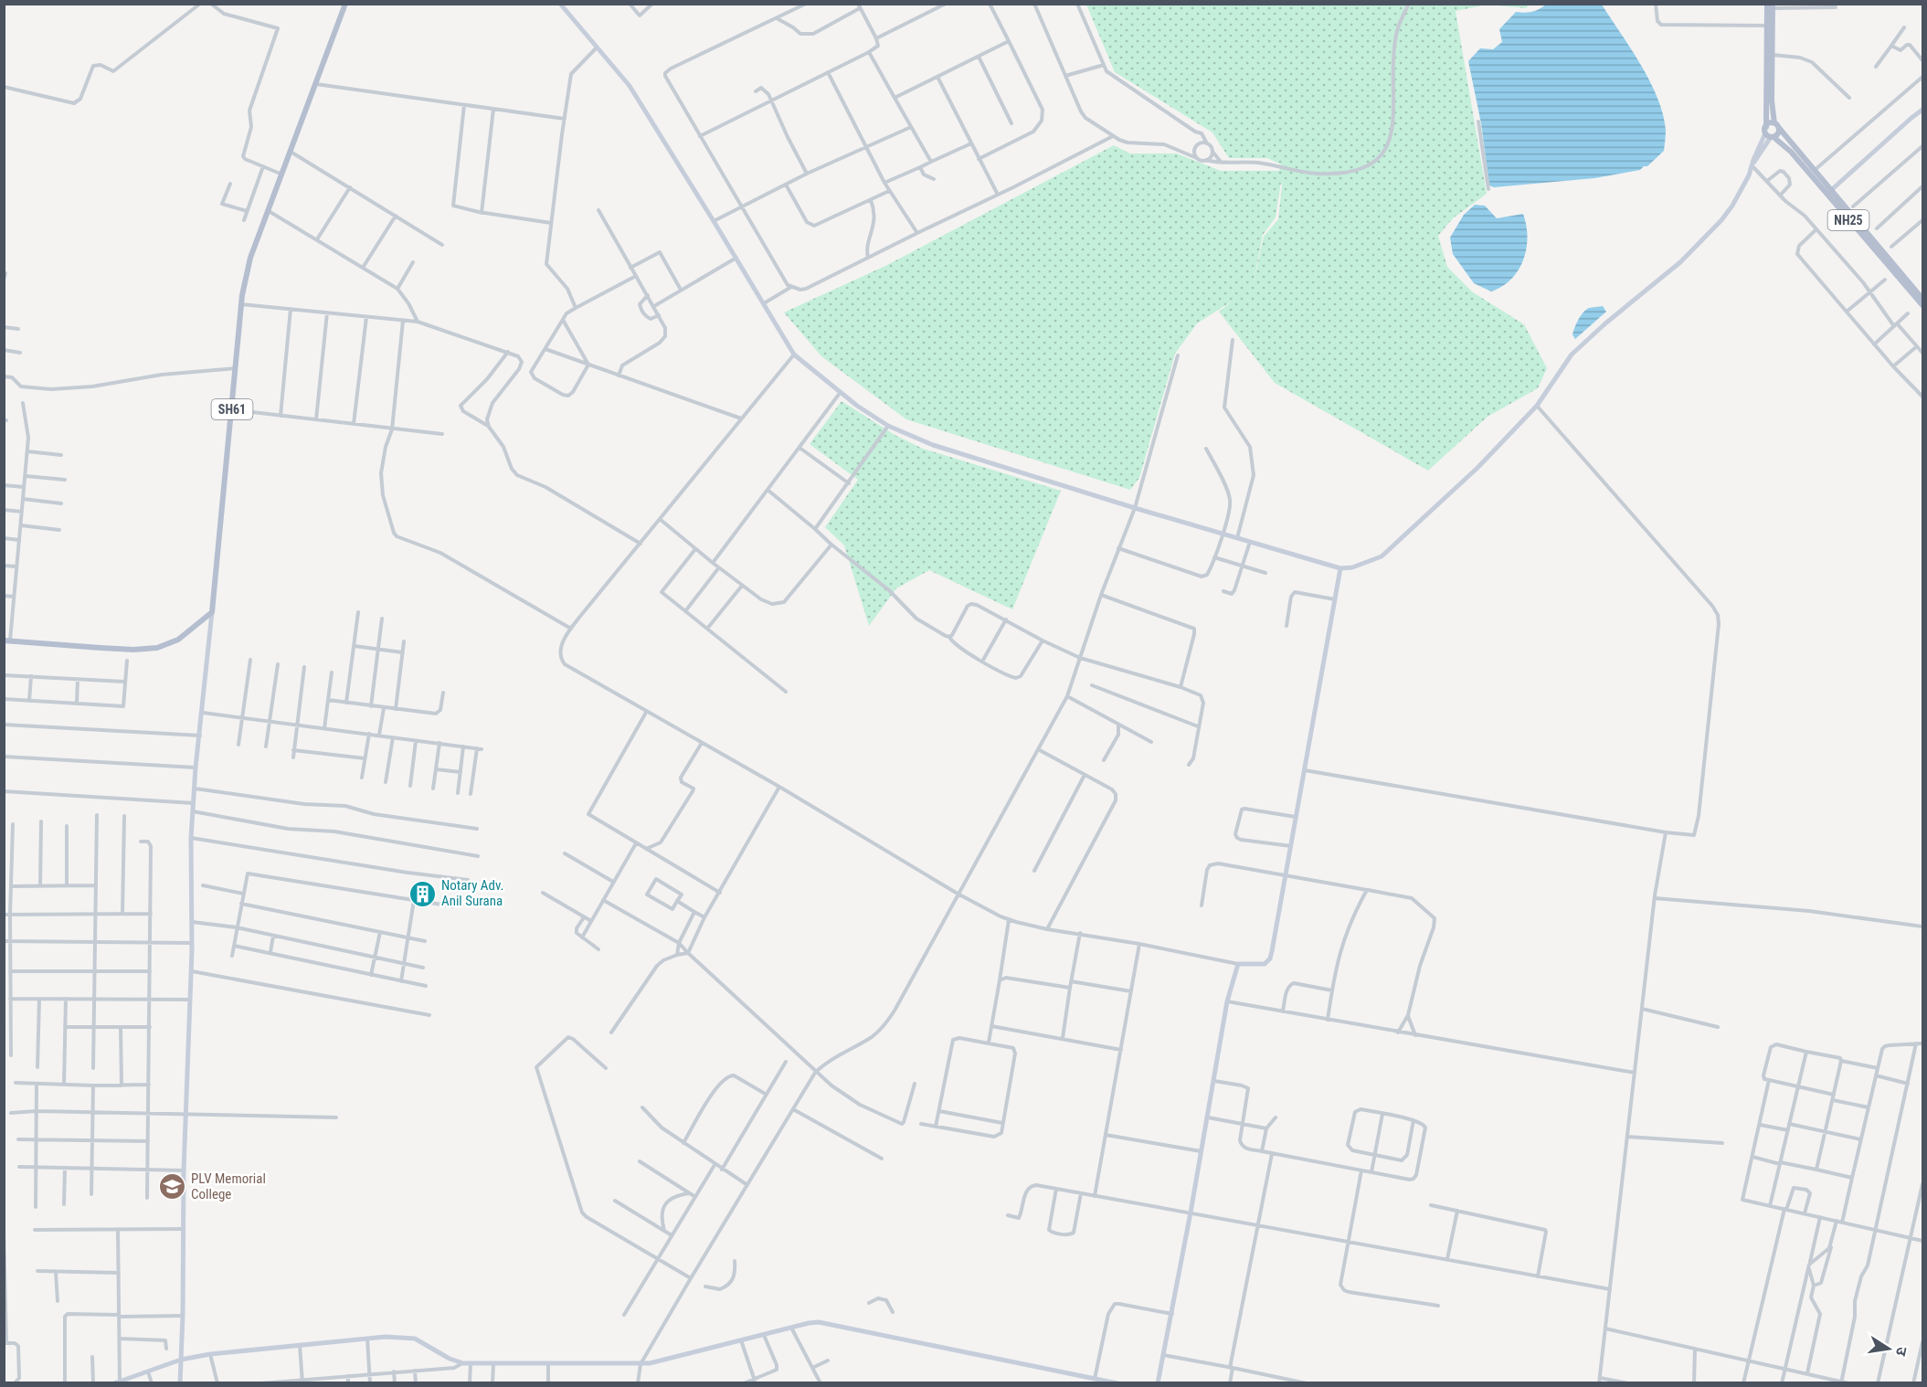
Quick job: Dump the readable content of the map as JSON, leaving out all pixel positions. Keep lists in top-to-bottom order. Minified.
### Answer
{"streets":{"main road":["NH25","SH61"]},"places":{"building":["Notary Adv. Anil Surana"],"school or university":["PLV Memorial College"]},"north":"right"}
